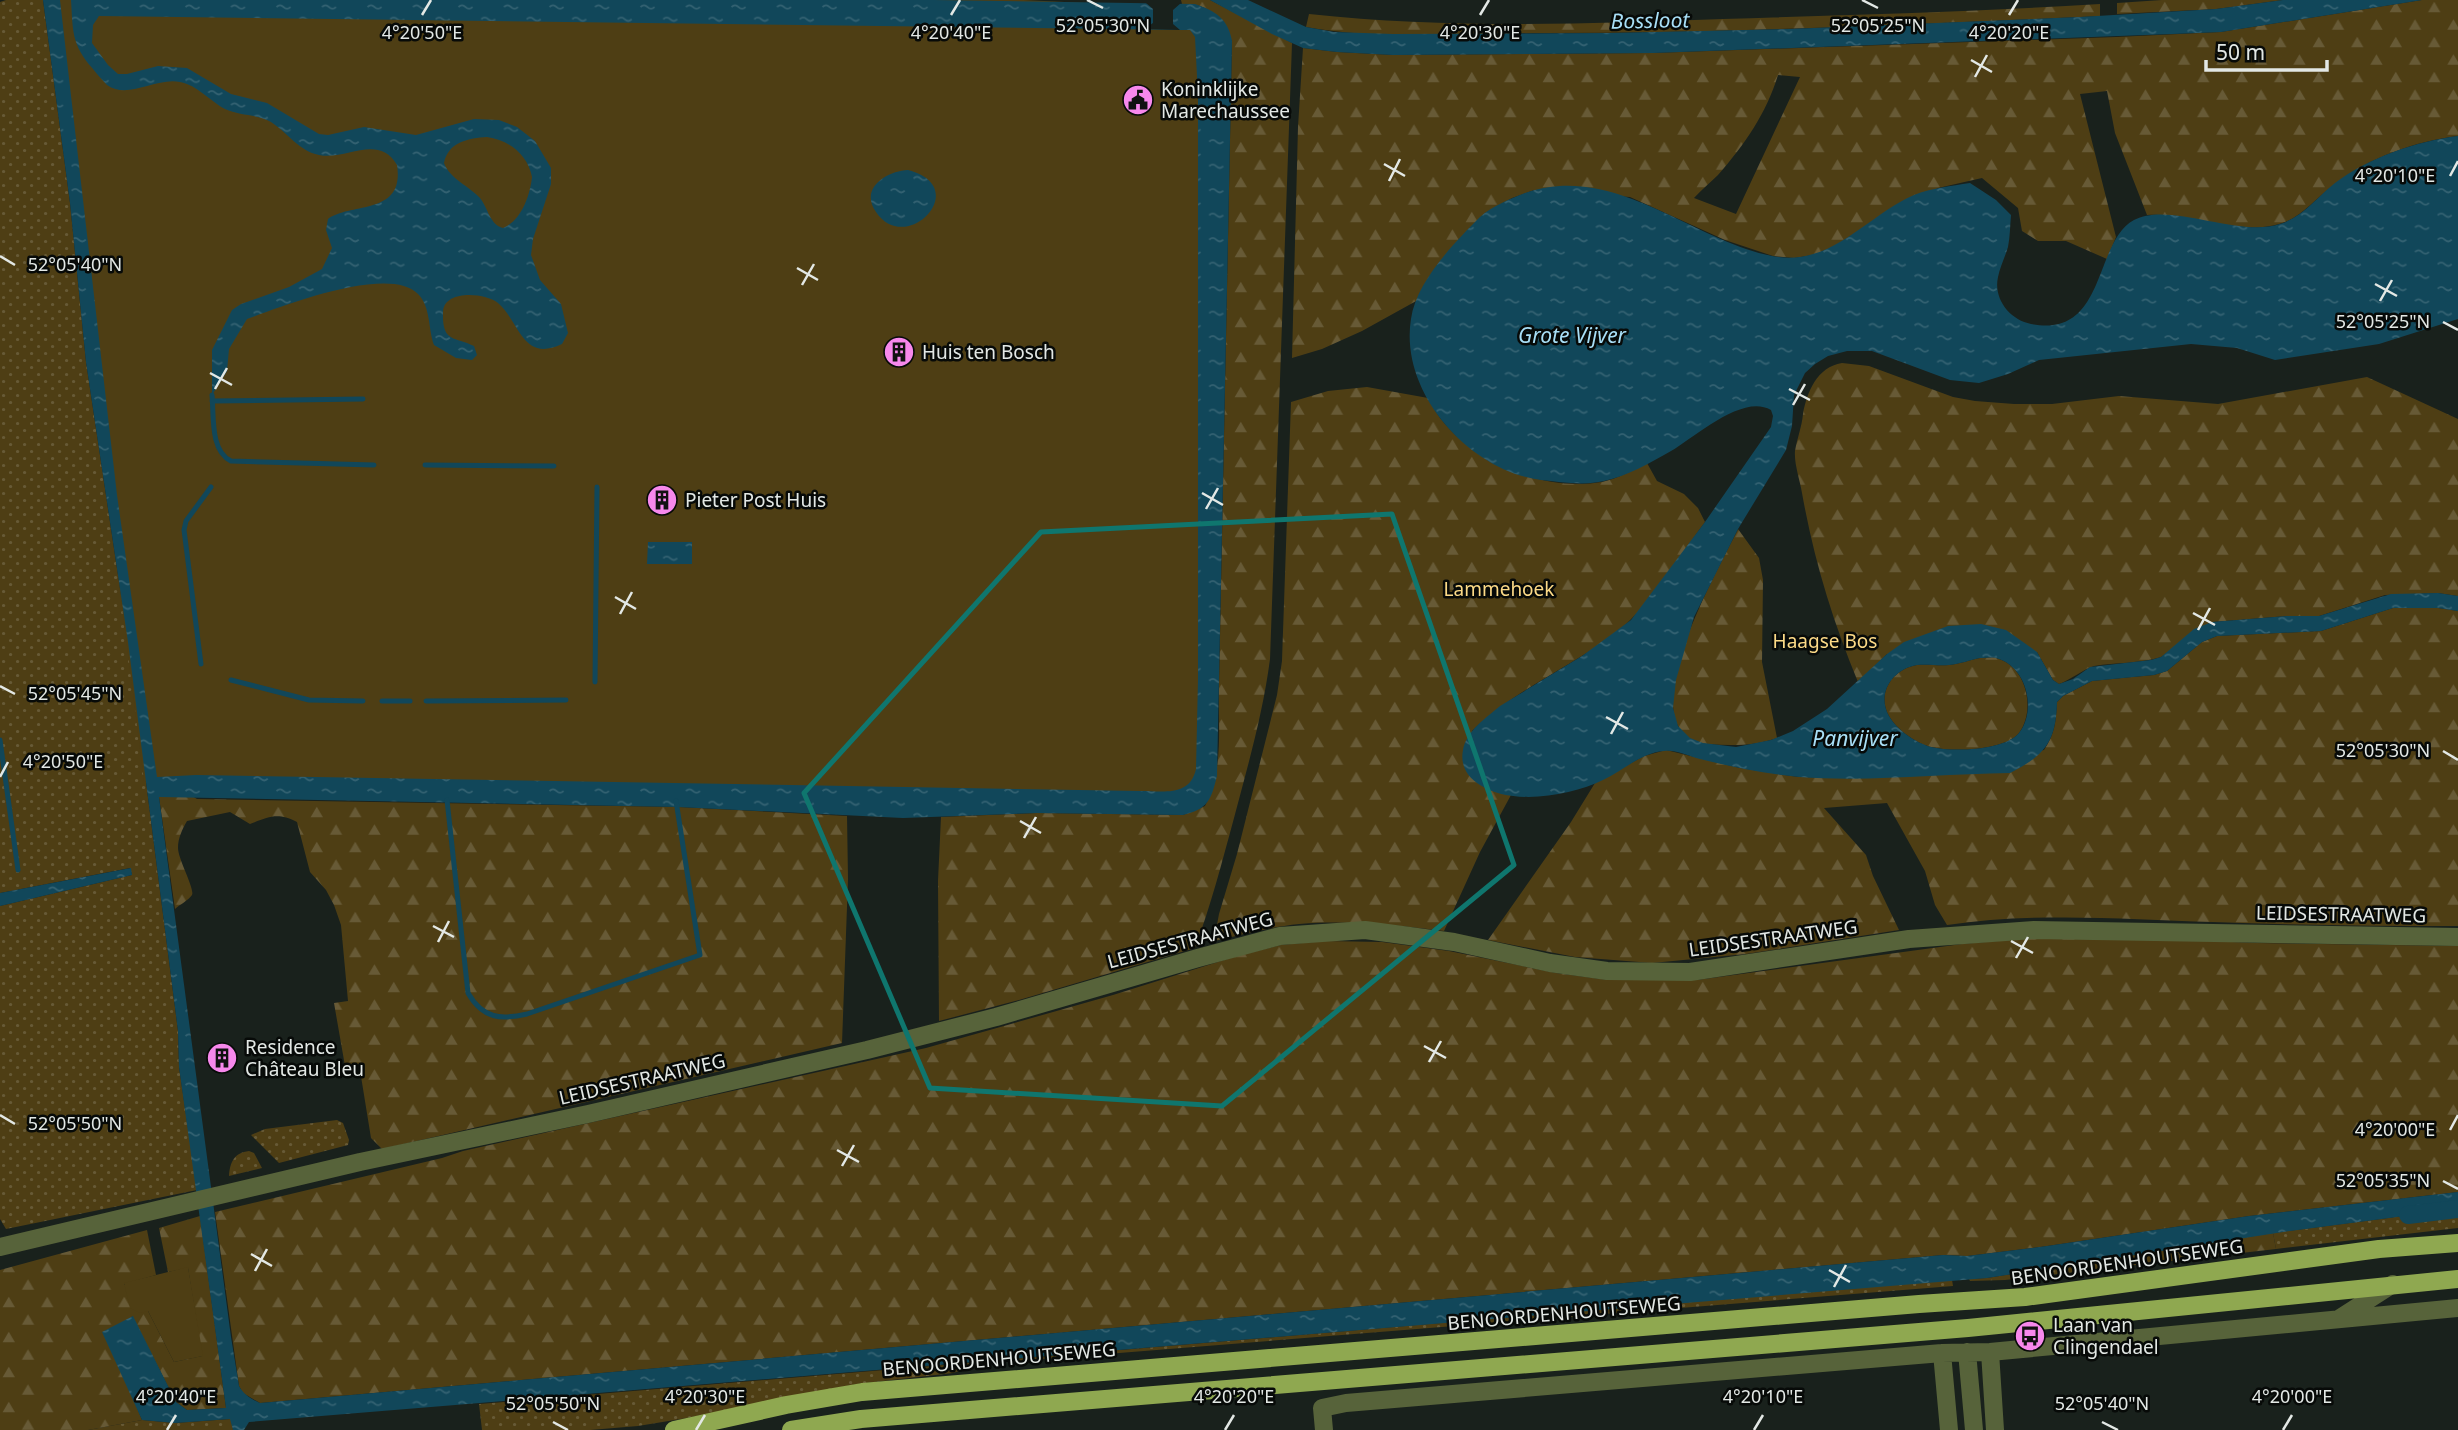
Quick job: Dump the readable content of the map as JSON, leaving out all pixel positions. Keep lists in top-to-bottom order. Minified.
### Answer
{"streets":{"main road":["BENOORDENHOUTSEWEG"],"street":["LEIDSESTRAATWEG"]},"water":["Bossloot","Grote Vijver","Panvijver"],"parks":["Lammehoek","Haagse Bos"],"places":{"public building":["Koninklijke Marechaussee"],"building":["Huis ten Bosch","Pieter Post Huis","Residence Château Bleu"],"bus stop":["Laan van Clingendael"]},"scale_bar":"50 m","coordinates":["52°05'30\"N","52°05'25\"N","4°20'50\"E","4°20'40\"E","4°20'30\"E","4°20'20\"E","4°20'10\"E","52°05'40\"N","52°05'45\"N","52°05'50\"N","4°20'00\"E","52°05'35\"N"]}
